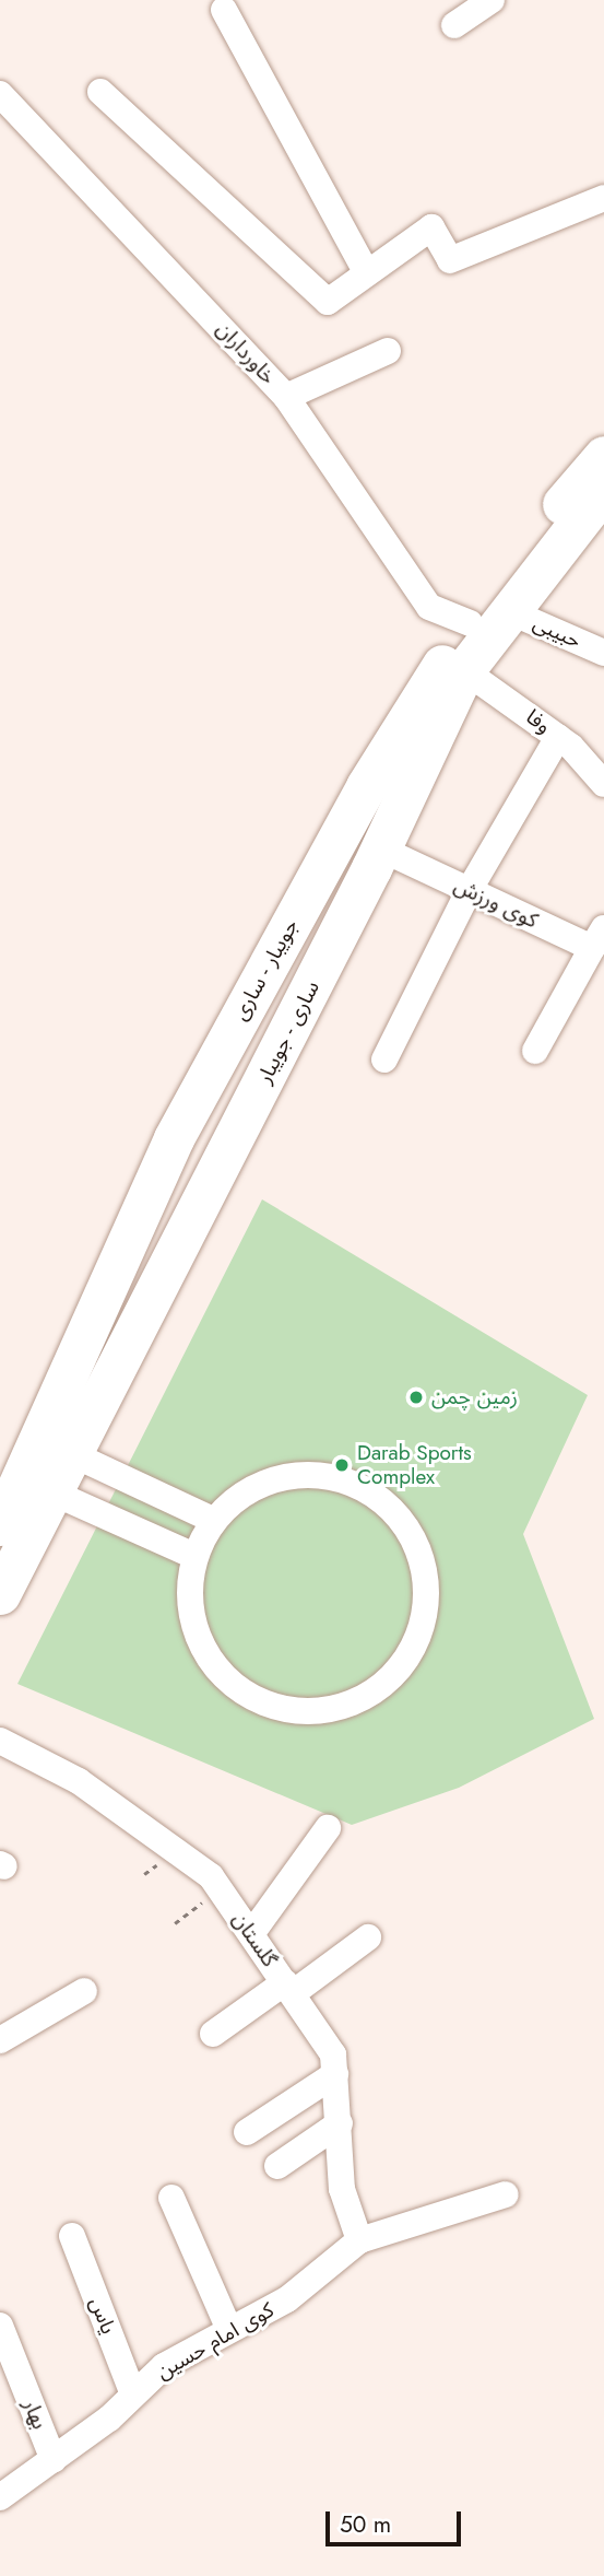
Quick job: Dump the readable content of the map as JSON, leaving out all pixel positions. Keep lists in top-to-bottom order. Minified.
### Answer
{"streets":{"highway":["جویبار - ساری","ساری - جویبار"],"street":["خاورداران","حبیبی","وفا","کوی ورزش","گلستان","یاس","کوی امام حسین","بهار"]},"crossings":[["خاورداران","جویبار - ساری"],["حبیبی","ساری - جویبار"],["وفا","ساری - جویبار"],["کوی ورزش","ساری - جویبار"],["گلستان","کوی امام حسین"],["یاس","کوی امام حسین"],["کوی امام حسین","بهار"]],"places":["زمین چمن","Darab Sports Complex"],"scale_bar":"50 m"}
